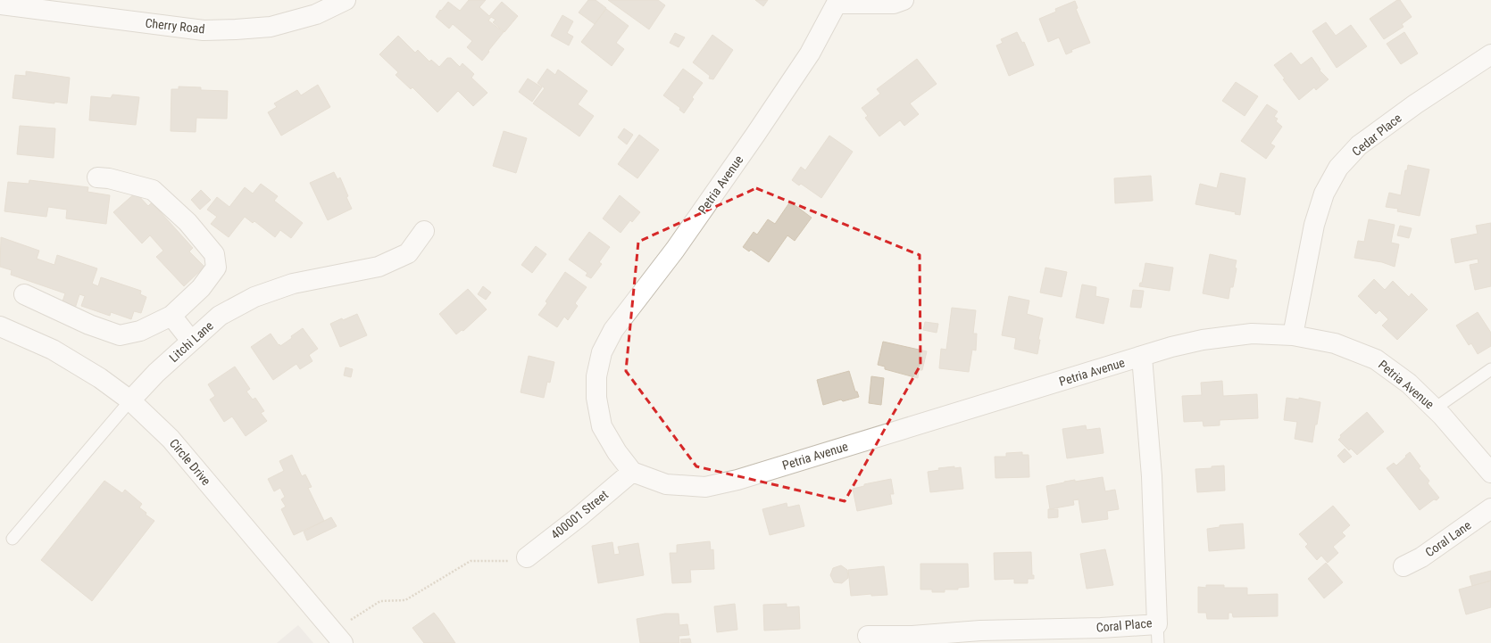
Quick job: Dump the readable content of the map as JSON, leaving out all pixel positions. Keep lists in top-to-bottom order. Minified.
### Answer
{"streets":{"street":["Cherry Road","Cedar Place","Petria Avenue","Litchi Lane","Circle Drive","400001 Street","Coral Lane","Coral Place"]},"crossings":[["Cedar Place","Petria Avenue"],["Petria Avenue","400001 Street"],["Petria Avenue","Coral Place"],["Litchi Lane","Circle Drive"]]}
